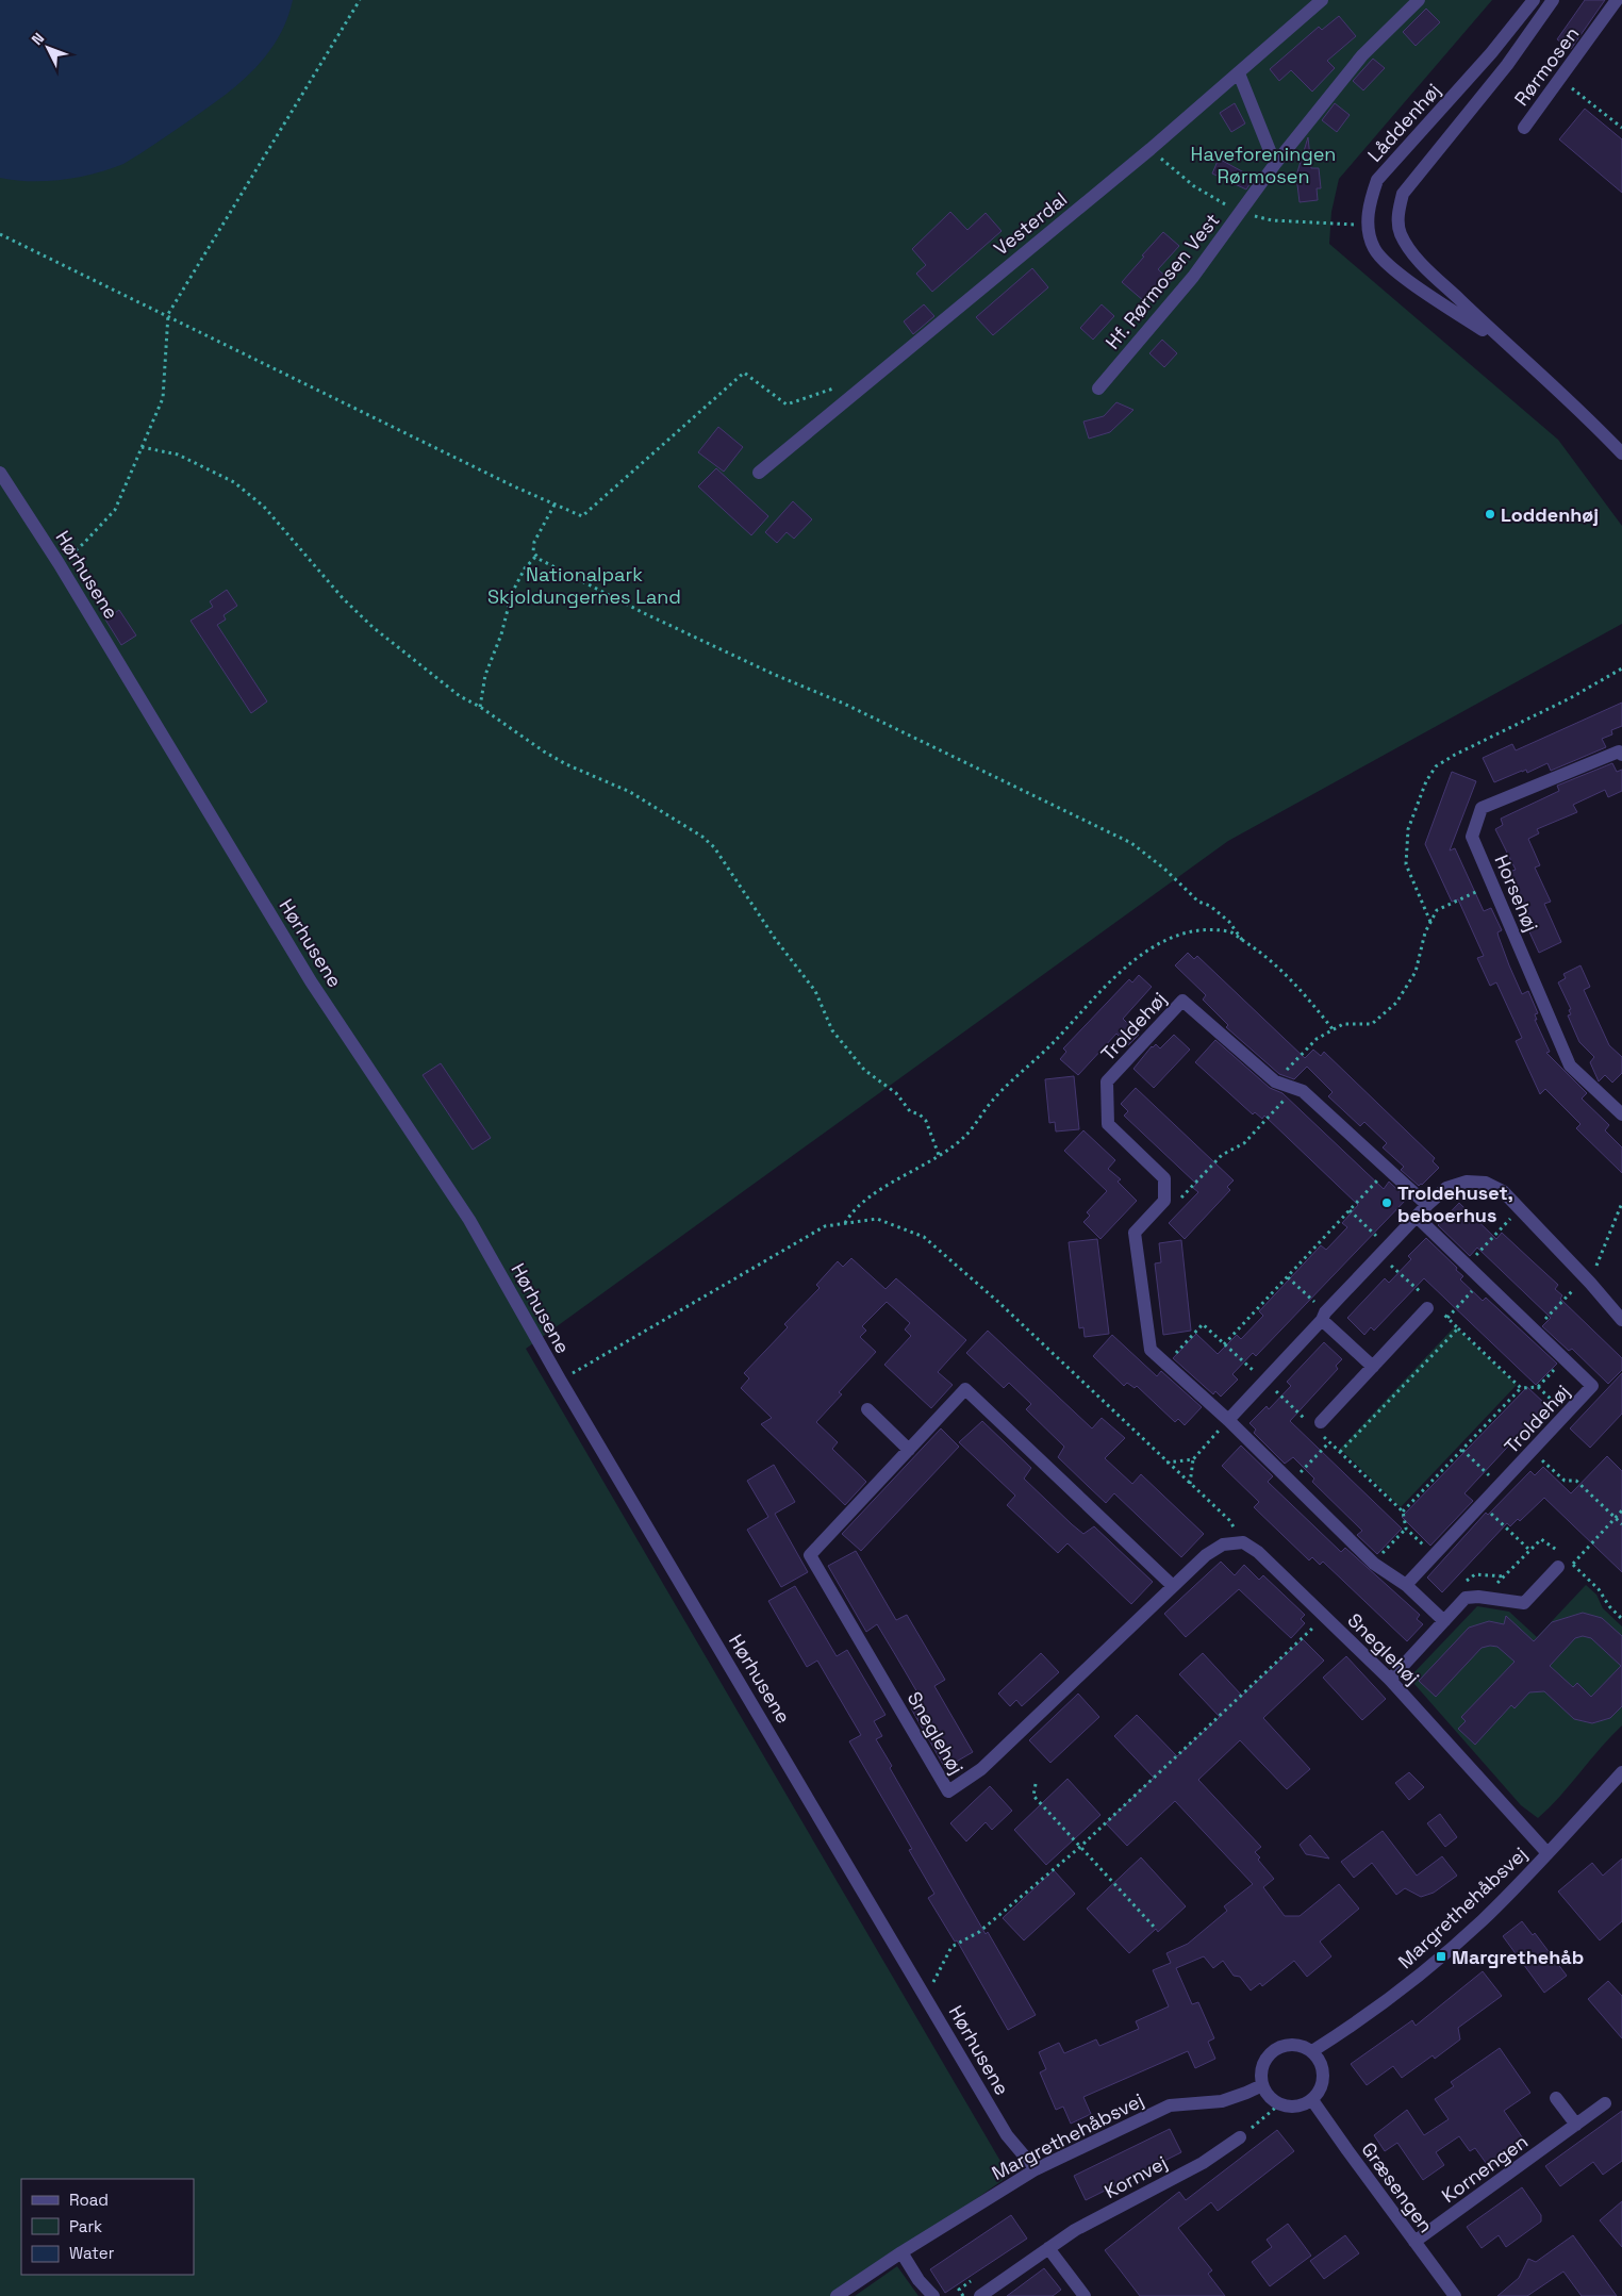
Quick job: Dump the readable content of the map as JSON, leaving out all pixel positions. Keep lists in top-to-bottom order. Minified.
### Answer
{"streets":{"street":["Rørmosen","Låddenhøj","Vesterdal","Hf. Rørmosen Vest","Hørhusene","Horsehøj","Troldehøj","Sneglehøj","Margrethehåbsvej","Kornengen","Kornvej","Græsengen"]},"crossings":[["Hørhusene","Margrethehåbsvej"],["Sneglehøj","Margrethehåbsvej"],["Margrethehåbsvej","Græsengen"],["Kornengen","Græsengen"]],"parks":["Haveforeningen Rørmosen","Nationalpark Skjoldungernes Land"],"places":{"other":["Loddenhøj","Troldehuset, beboerhus"],"transit":["Margrethehåb"]},"legend":["Road","Park","Water"],"north":"top left"}
